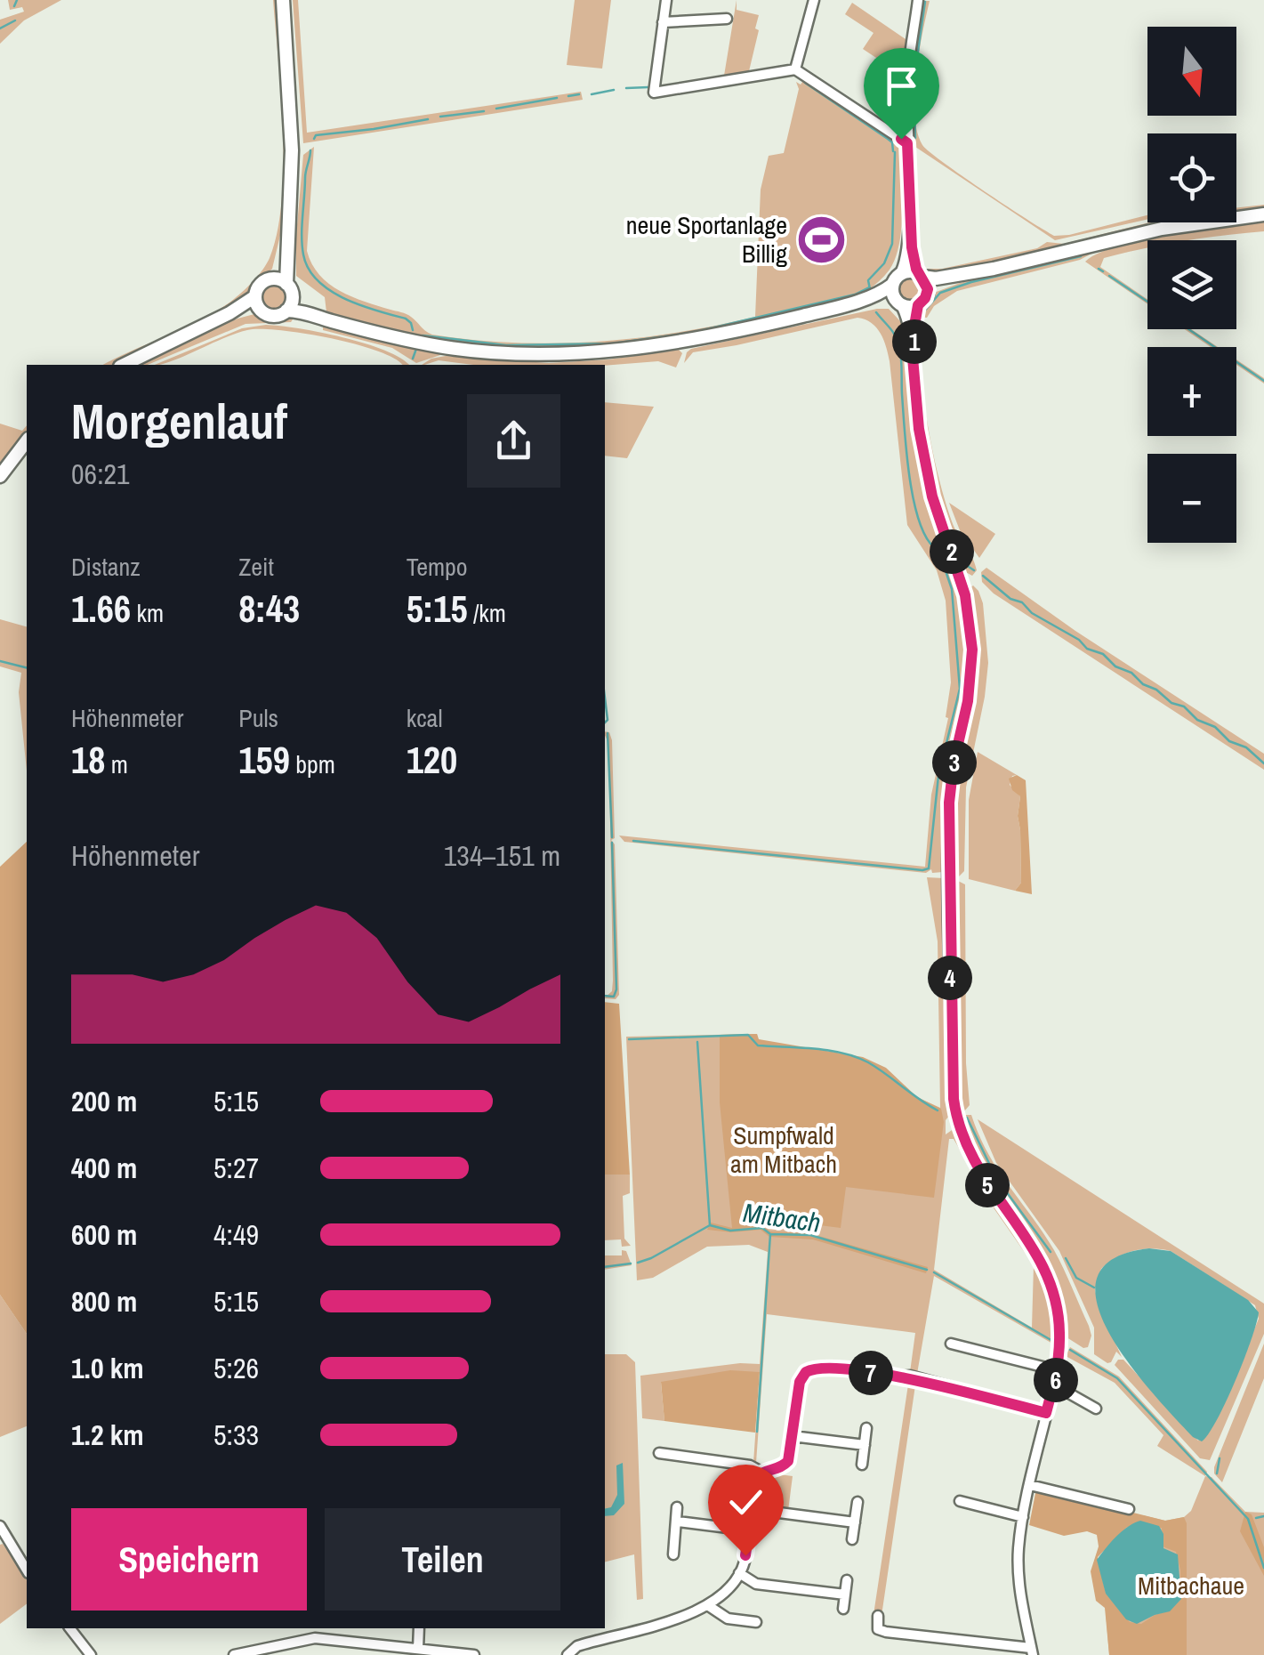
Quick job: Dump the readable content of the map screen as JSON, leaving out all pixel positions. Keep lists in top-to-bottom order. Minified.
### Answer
{"water":["Mitbach"],"parks":["Sumpfwald am Mitbach","Mitbachaue"],"places":{"sports":["neue Sportanlage Billig"]},"north":"bottom","page":{"map_buttons":["+","−"],"pins":["1","2","3","4","5","7","6"],"heading":["Morgenlauf","06:21"],"stats":[["Distanz","1.66 km"],["Zeit","8:43"],["Tempo","5:15 /km"],["Höhenmeter","18 m"],["Puls","159 bpm"],["kcal","120"]],"chart":["Höhenmeter","134–151 m"],"list":[{"name":"200 m","note":"5:15"},{"name":"400 m","note":"5:27"},{"name":"600 m","note":"4:49"},{"name":"800 m","note":"5:15"},{"name":"1.0 km","note":"5:26"},{"name":"1.2 km","note":"5:33"}],"buttons":["Speichern","Teilen"]}}
